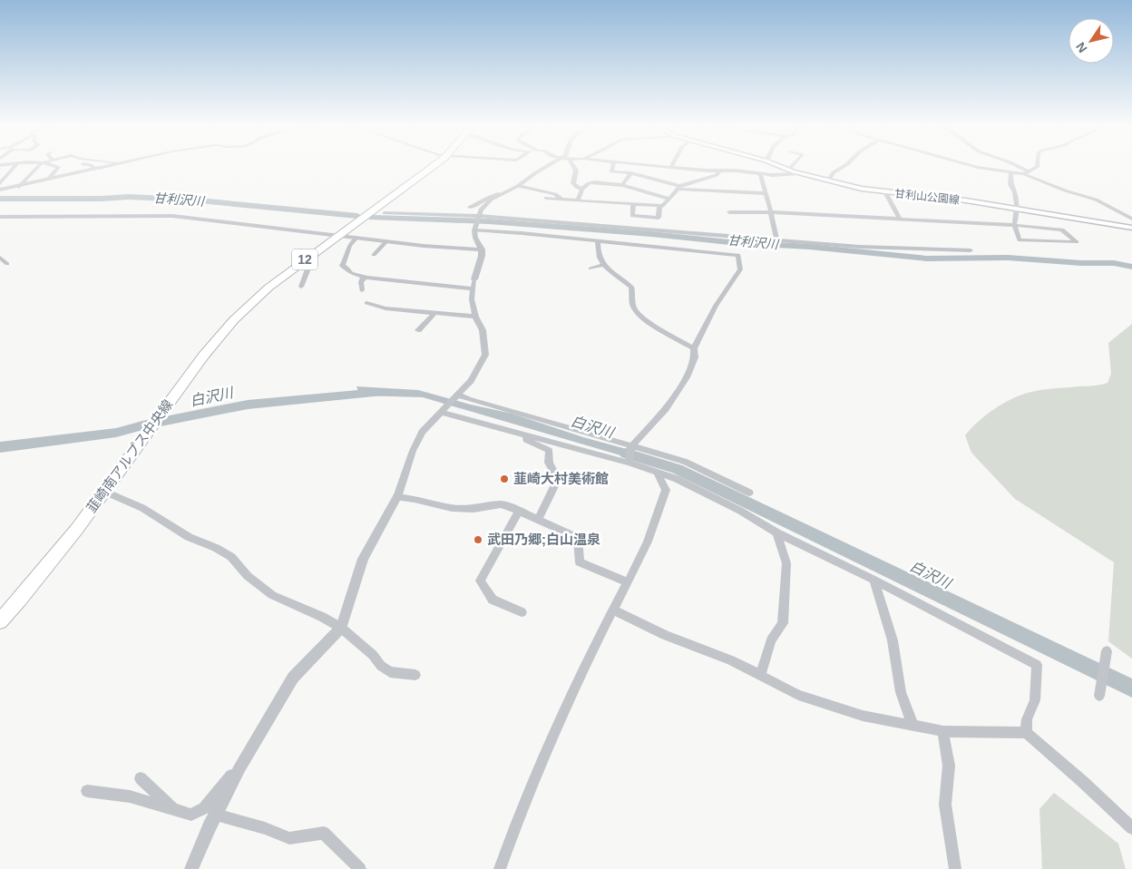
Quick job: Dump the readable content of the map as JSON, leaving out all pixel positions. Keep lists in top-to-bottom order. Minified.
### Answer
{"streets":{"main road":["甘利山公園線","12","韮崎南アルプス中央線"]},"water":["甘利沢川","白沢川"],"places":["韮崎大村美術館","武田乃郷;白山温泉"],"north":"bottom left"}
